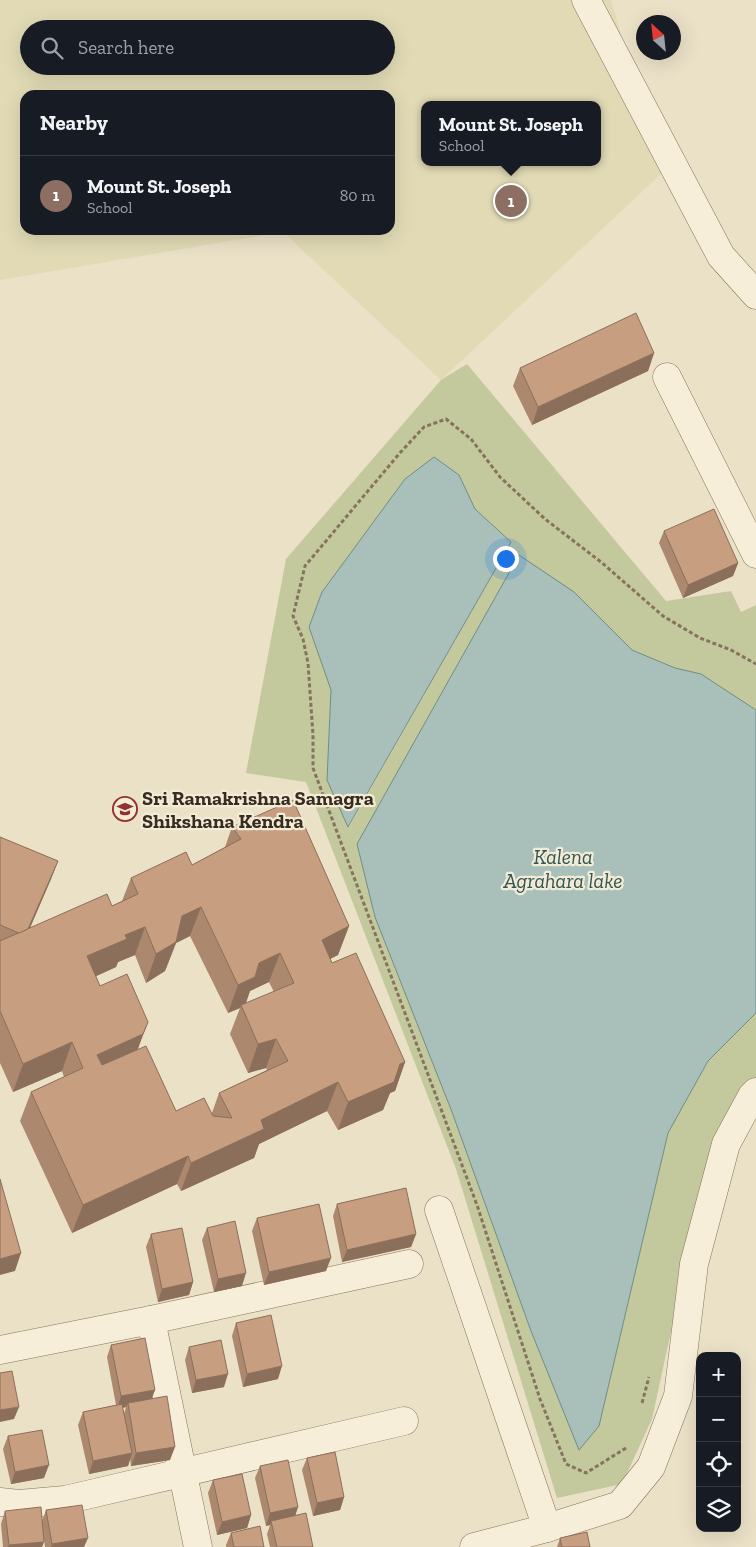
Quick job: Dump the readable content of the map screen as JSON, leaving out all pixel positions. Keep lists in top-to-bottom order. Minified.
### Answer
{"water":["Kalena Agrahara lake"],"places":{"school or university":["Sri Ramakrishna Samagra Shikshana Kendra"]},"north":"top left","page":{"search":"Search here","heading":"Nearby","popup":["Mount St. Joseph","School"],"list":[{"mark":"1","name":"Mount St. Joseph","note":"School","value":"80 m"}],"pins":"1","map_buttons":["+","−"]}}
